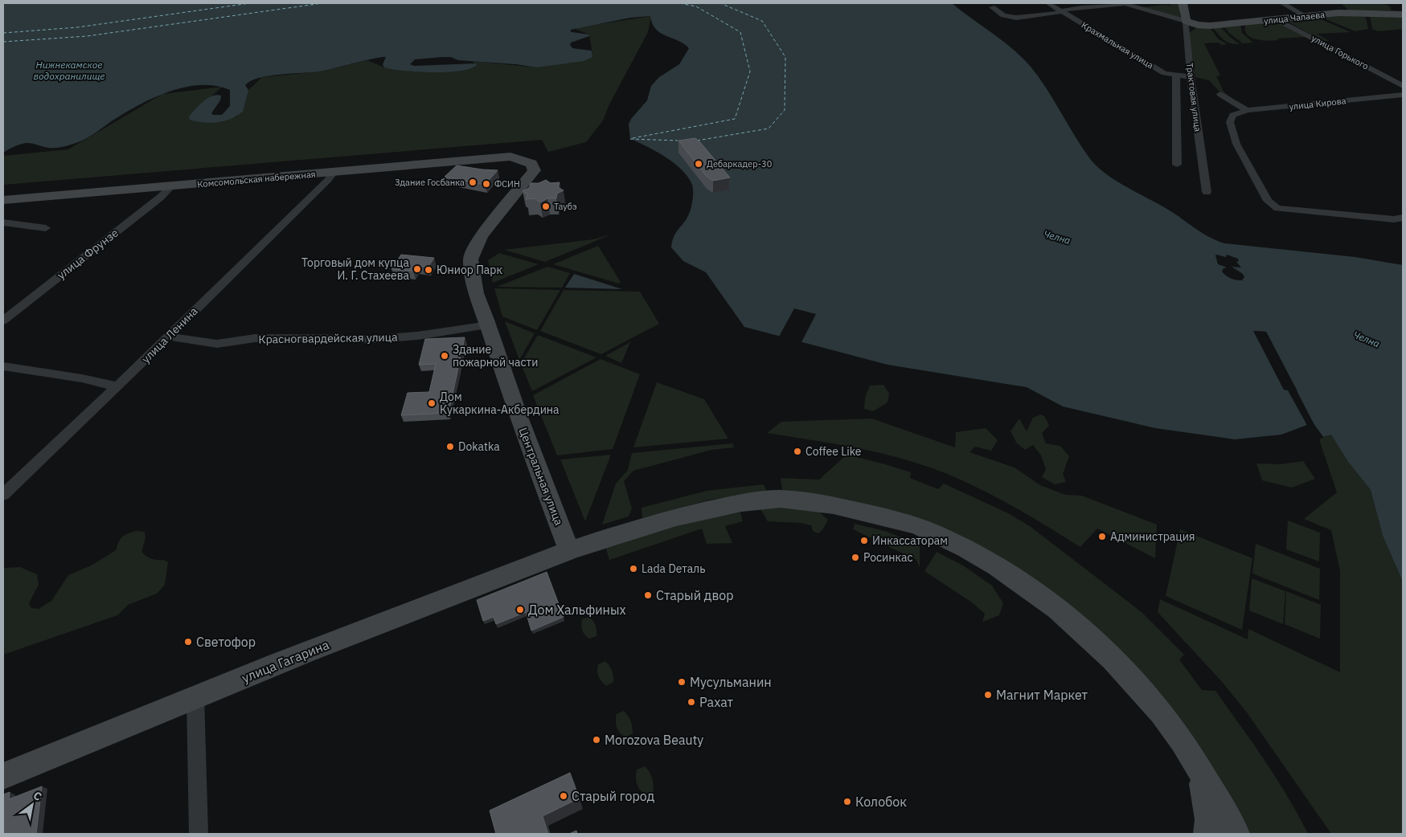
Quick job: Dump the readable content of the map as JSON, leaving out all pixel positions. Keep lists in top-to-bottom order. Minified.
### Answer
{"streets":{"street":["улица Чапаева","Крахмальная улица","улица Горького","Трактовая улица","улица Кирова","Комсомольская набережная","улица Фрунзе","улица Ленина","Красногвардейская улица","Центральная улица","улица Гагарина"]},"crossings":[["улица Чапаева","улица Горького"],["улица Чапаева","Трактовая улица"],["Крахмальная улица","Трактовая улица"],["Комсомольская набережная","улица Фрунзе"],["Комсомольская набережная","улица Ленина"],["Комсомольская набережная","Центральная улица"],["улица Ленина","Красногвардейская улица"],["Красногвардейская улица","Центральная улица"],["Центральная улица","улица Гагарина"]],"water":["Нижнекамское водохранилище","Челна"],"places":["Дебаркадер-30","Здание Госбанка","ФСИН","Таубэ","Торговый дом купца И. Г. Стахеева","Юниор Парк","Здание пожарной части","Дом Кукаркина-Акбердина","Dokatka","Coffee Like","Администрация","Инкассаторам","Росинкас","Lada Dеталь","Старый двор","Дом Хальфиных","Светофор","Мусульманин","Магнит Маркет","Рахат","Morozova Beauty","Старый город","Колобок"],"north":"top right"}
